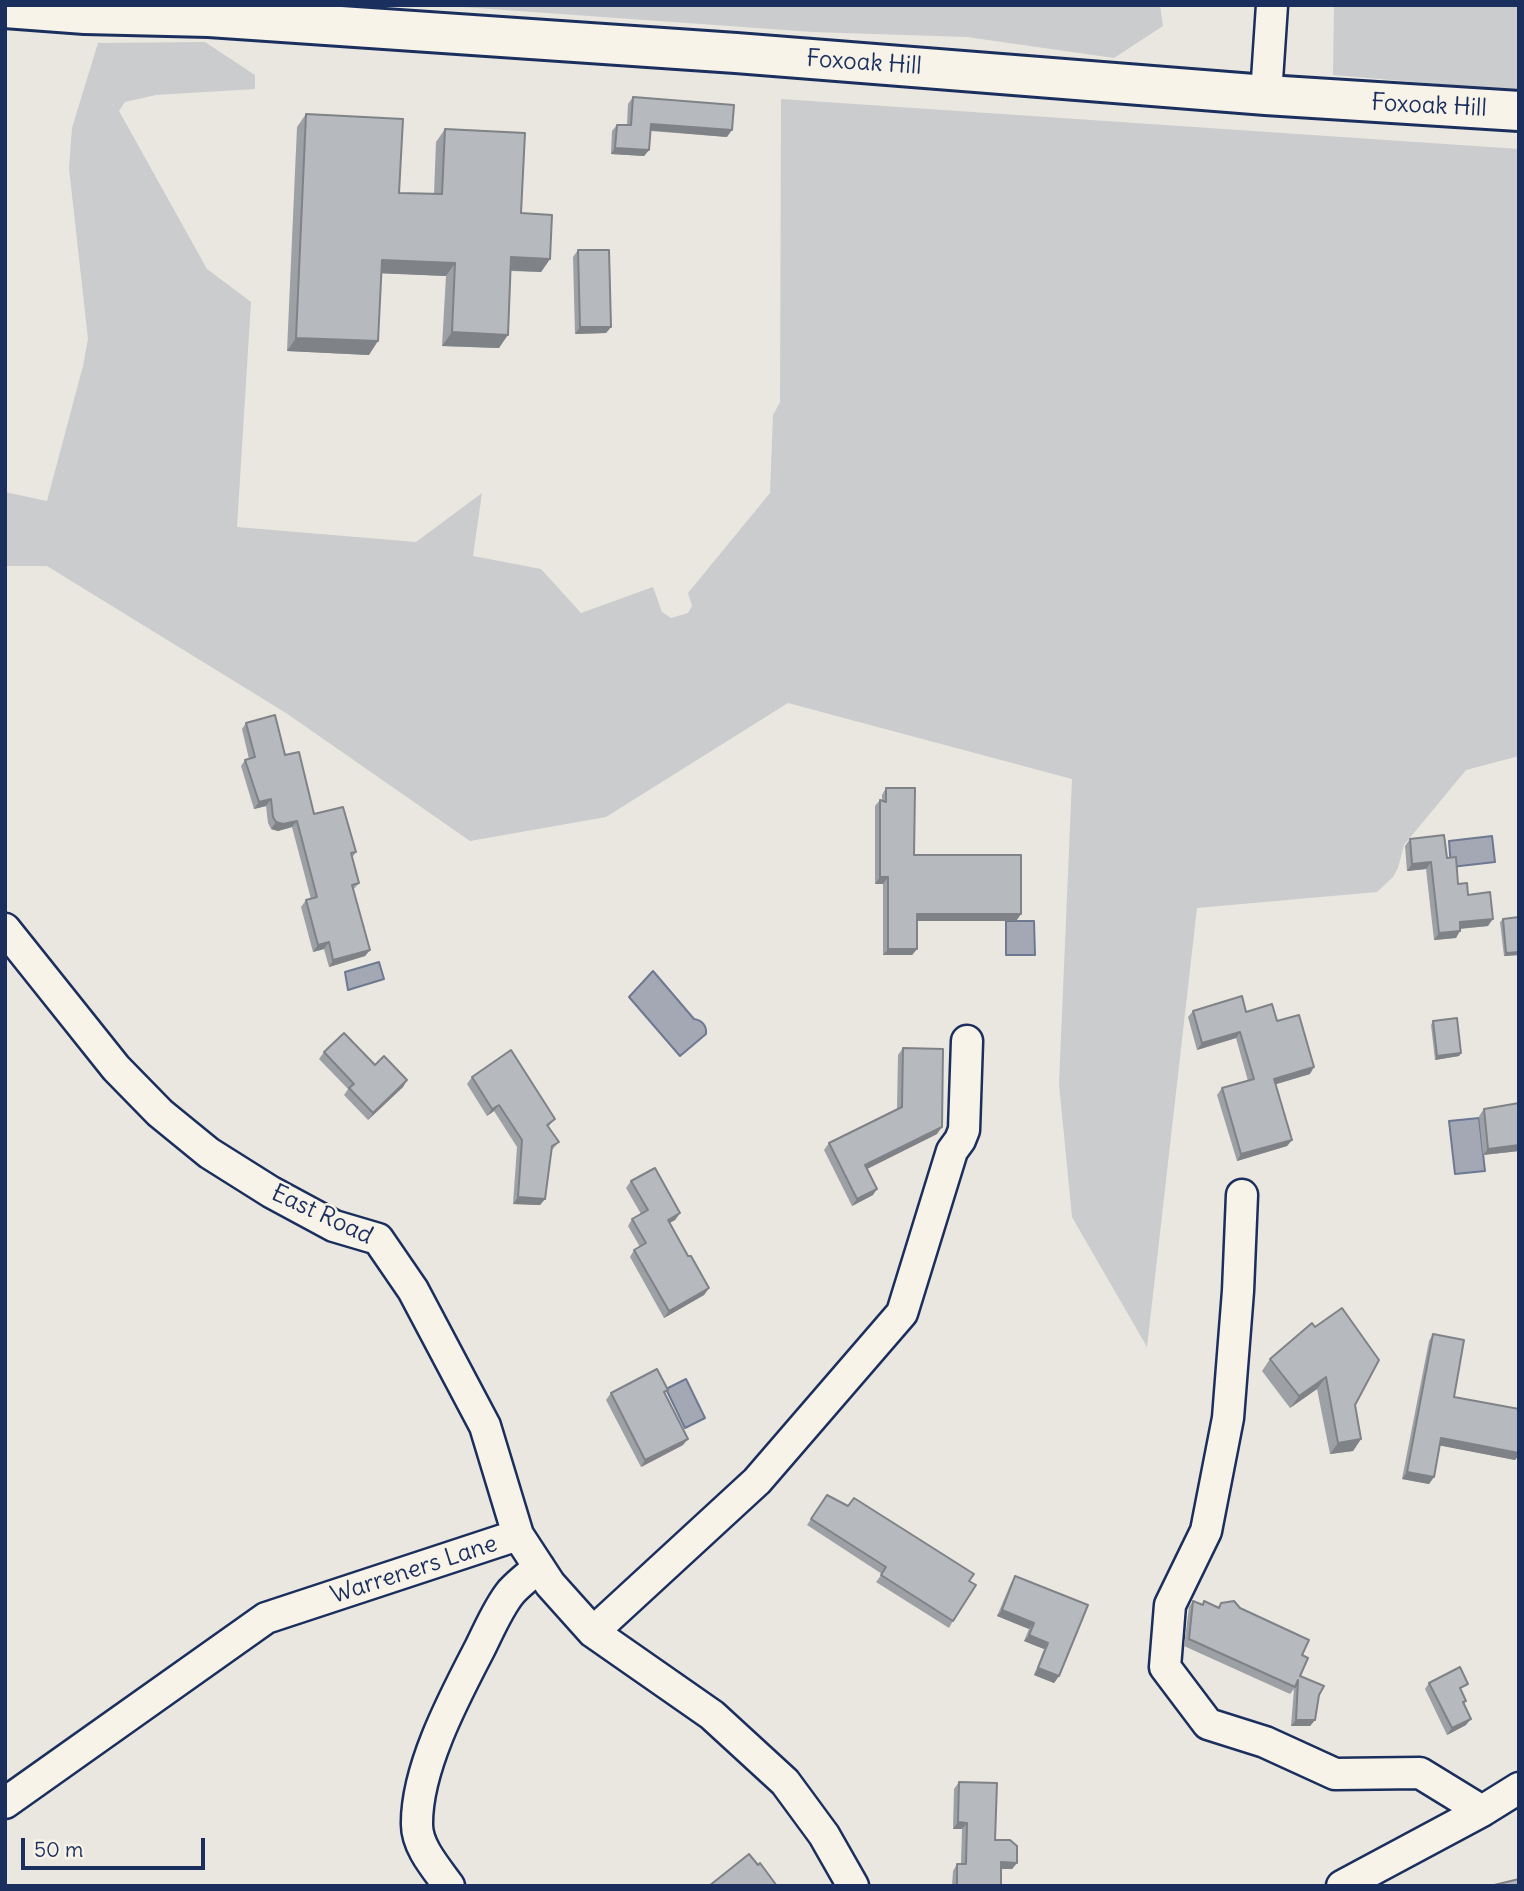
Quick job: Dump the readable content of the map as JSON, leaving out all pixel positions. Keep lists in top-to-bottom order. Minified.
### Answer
{"streets":{"main road":["Foxoak Hill"],"street":["East Road","Warreners Lane"]},"crossings":[["East Road","Warreners Lane"]],"scale_bar":"50 m"}
